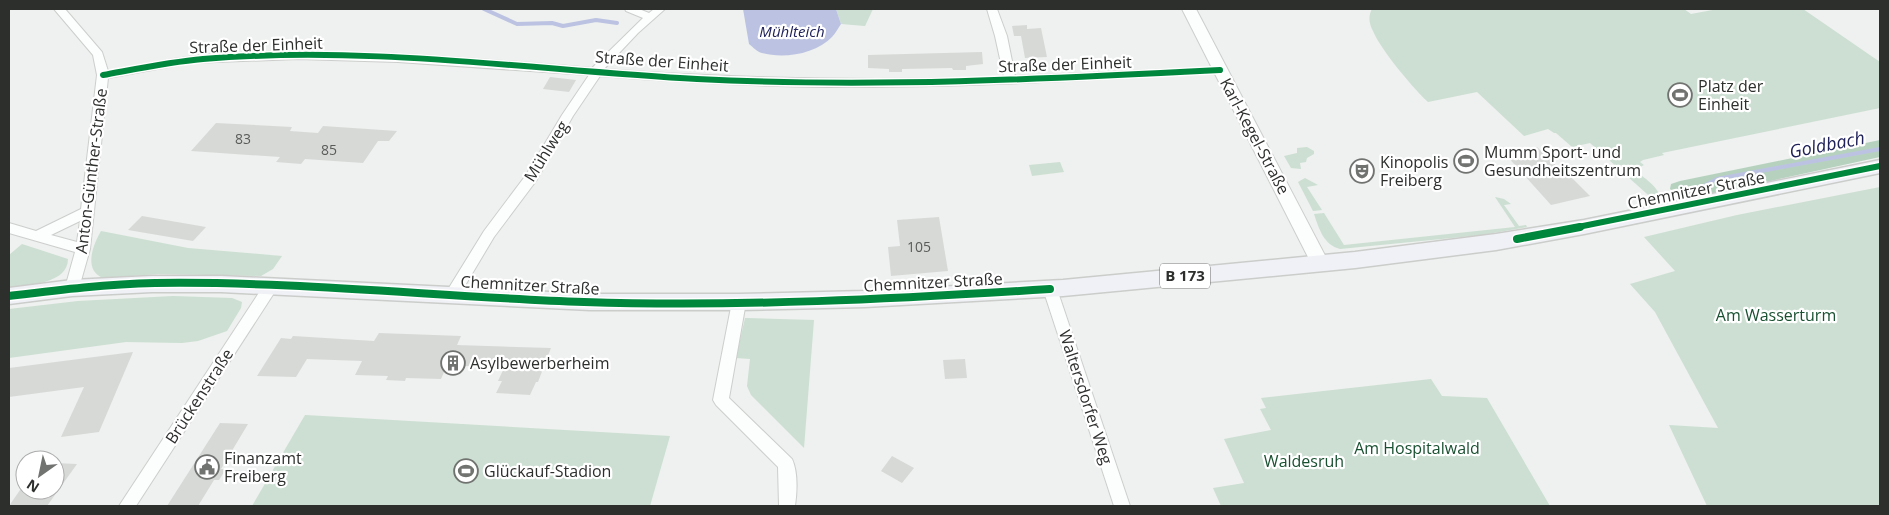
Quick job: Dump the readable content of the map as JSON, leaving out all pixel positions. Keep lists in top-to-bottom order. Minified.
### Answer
{"streets":{"main road":["Chemnitzer Straße","B 173"],"street":["Straße der Einheit","Karl-Kegel-Straße","Mühlweg","Anton-Günther-Straße","Brückenstraße","Waltersdorfer Weg"]},"crossings":[["Straße der Einheit","Karl-Kegel-Straße"],["Straße der Einheit","Mühlweg"],["Straße der Einheit","Anton-Günther-Straße"],["Karl-Kegel-Straße","Chemnitzer Straße"],["Mühlweg","Chemnitzer Straße"],["Anton-Günther-Straße","Chemnitzer Straße"],["Chemnitzer Straße","Brückenstraße"],["Chemnitzer Straße","Waltersdorfer Weg"]],"water":["Mühlteich","Goldbach"],"parks":["Am Wasserturm","Am Hospitalwald","Waldesruh"],"places":{"sports":["Platz der Einheit","Mumm Sport- und Gesundheitszentrum","Glückauf-Stadion"],"theatre":["Kinopolis Freiberg"],"building":["Asylbewerberheim"],"public building":["Finanzamt Freiberg"]},"house_numbers":["83","85","105"],"north":"bottom left"}
